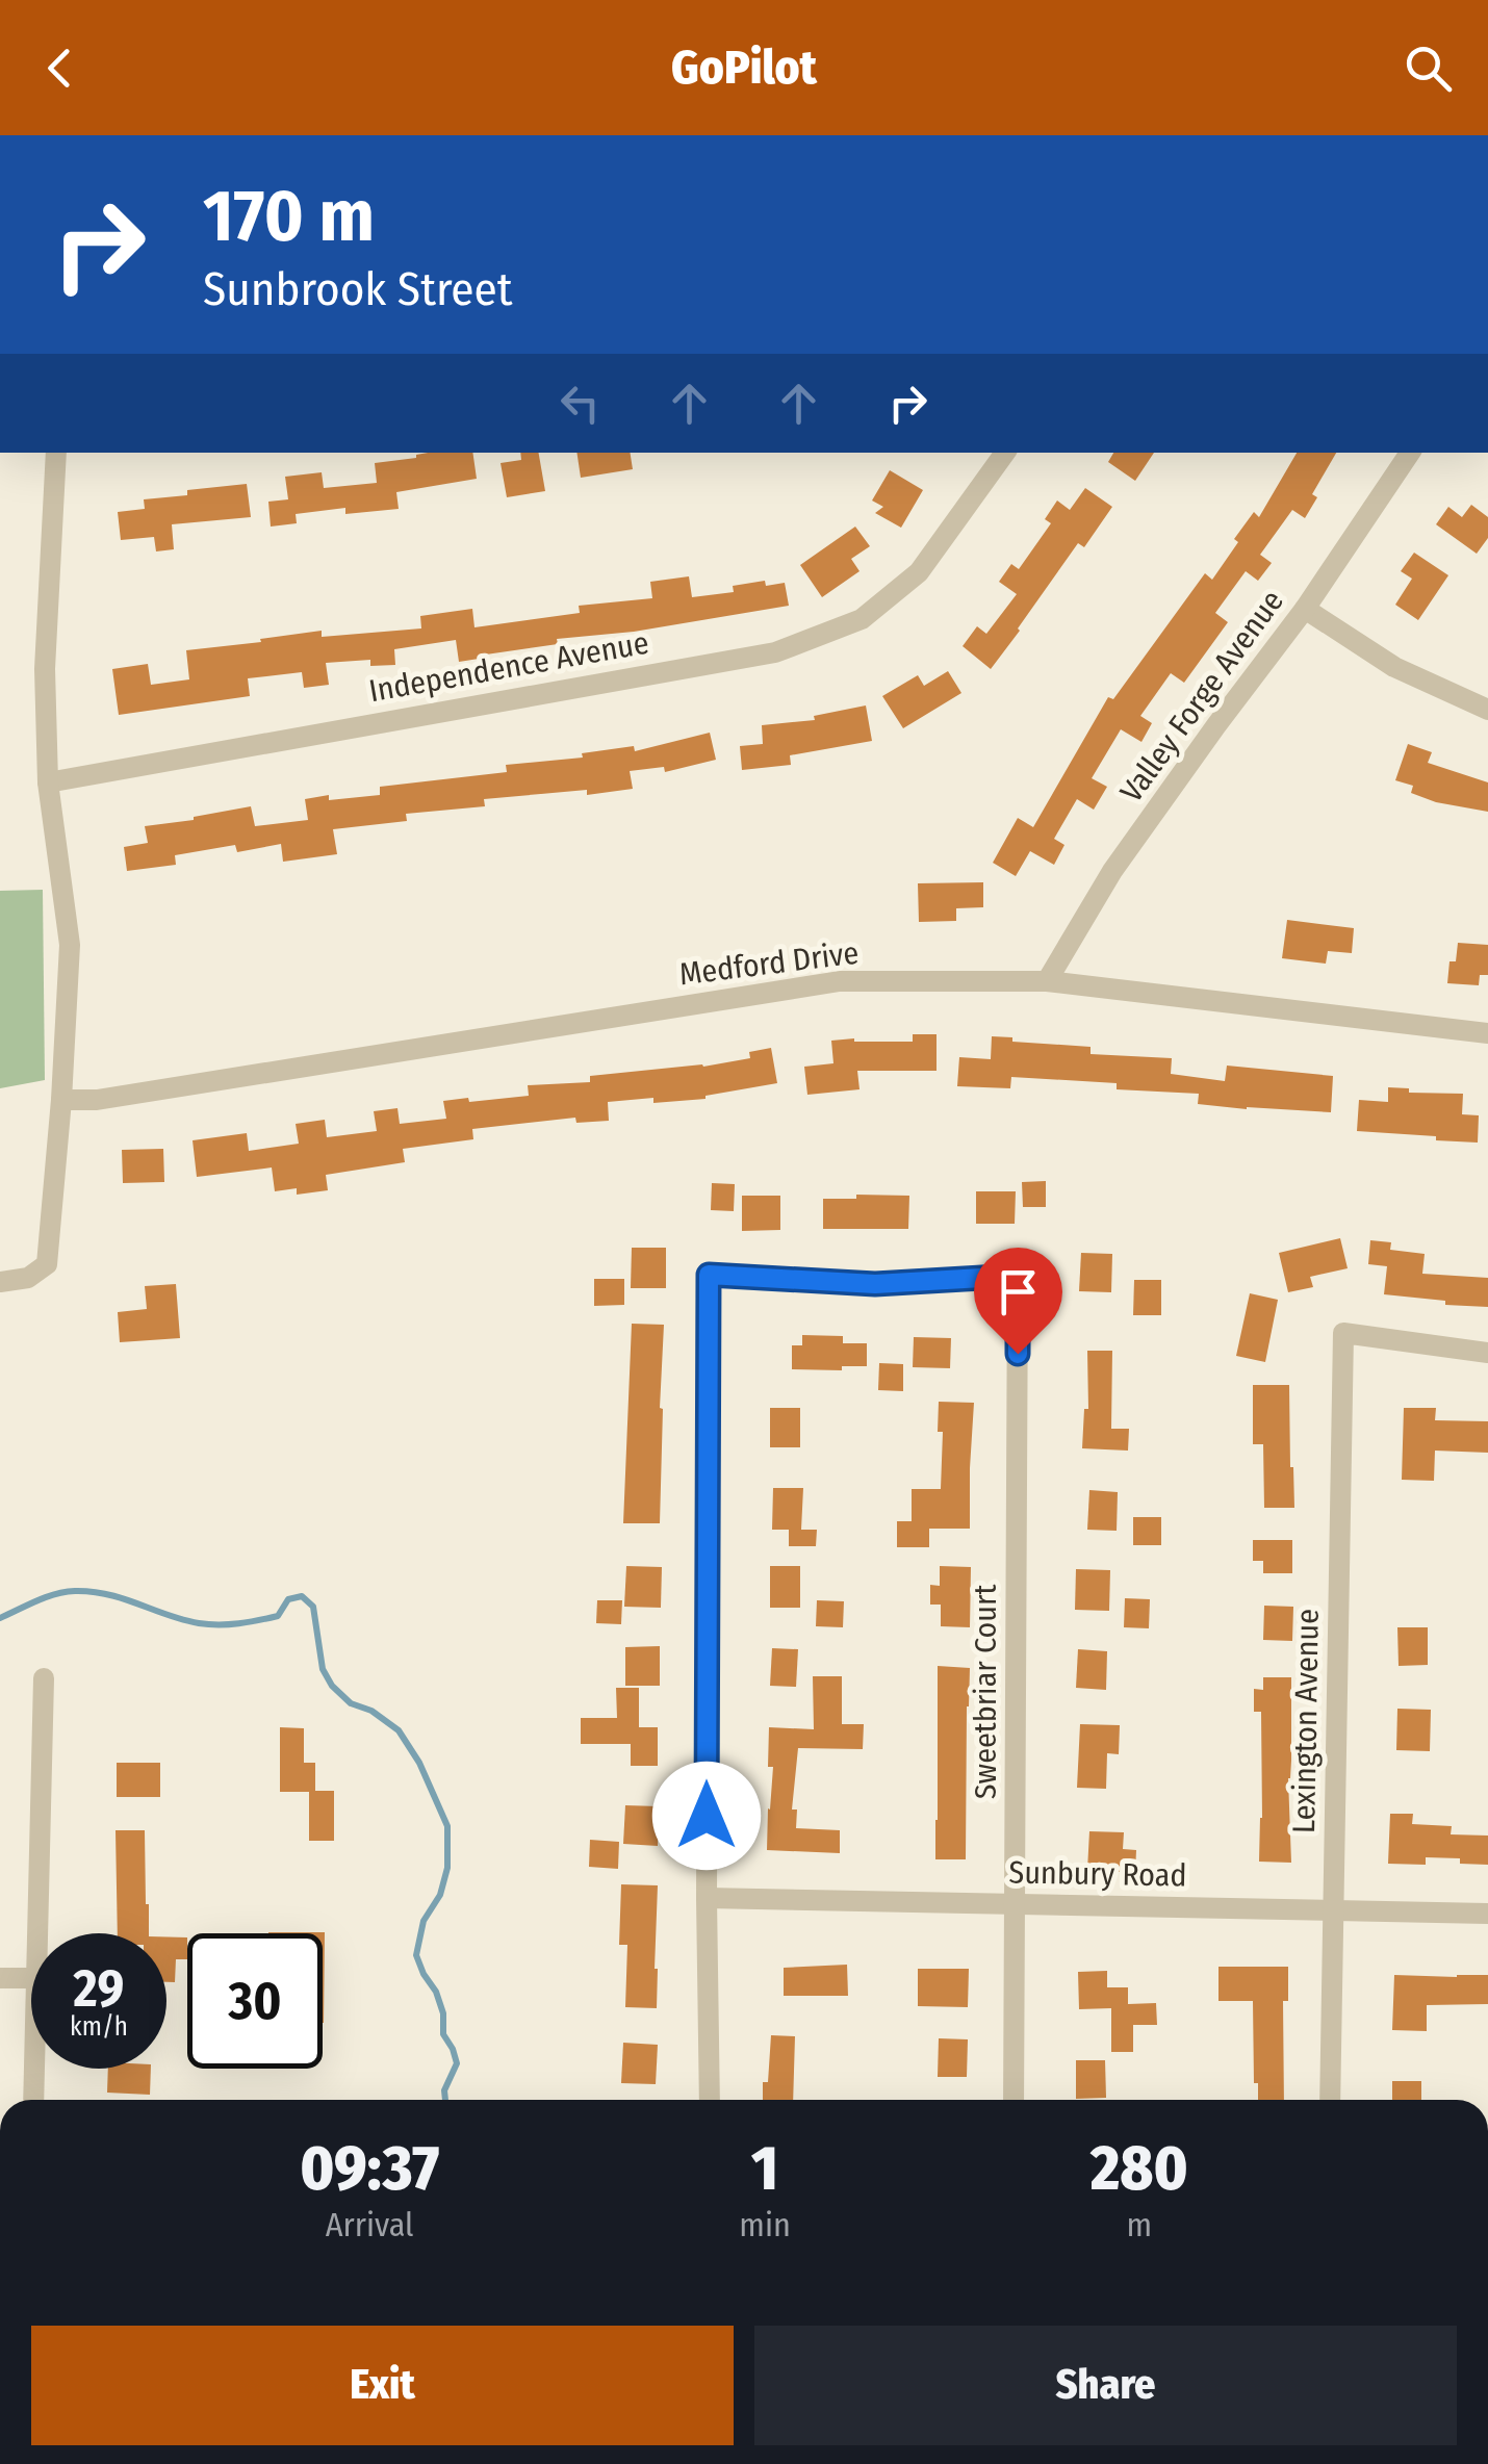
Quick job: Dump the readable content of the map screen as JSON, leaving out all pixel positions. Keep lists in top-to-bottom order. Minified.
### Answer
{"streets":{"street":["Independence Avenue","Valley Forge Avenue","Medford Drive","Sweetbriar Court","Lexington Avenue","Sunbury Road"]},"crossings":[["Valley Forge Avenue","Medford Drive"],["Sweetbriar Court","Sunbury Road"],["Lexington Avenue","Sunbury Road"]],"page":{"header":"GoPilot","turn":["170 m","Sunbrook Street"],"speed":"29 km/h","limit":"30","eta":["09:37","Arrival","1","min","280","m"],"buttons":["Exit","Share"]}}
